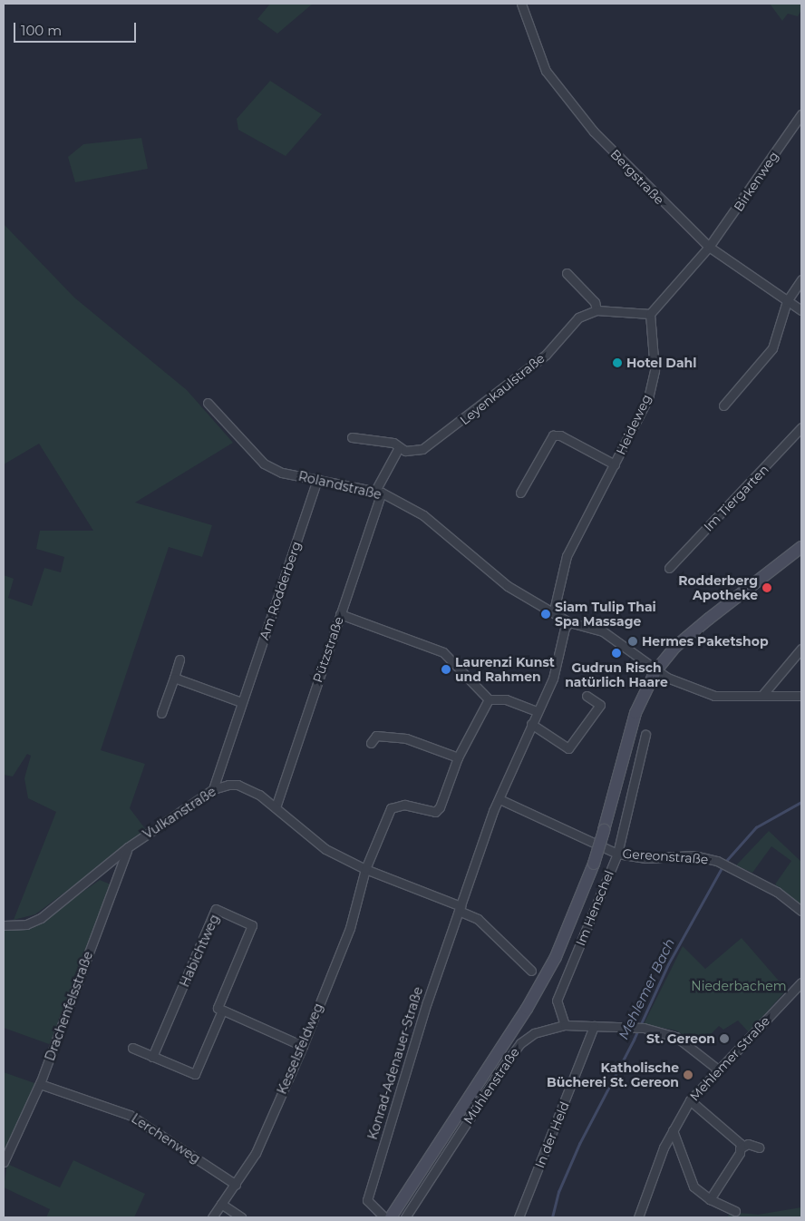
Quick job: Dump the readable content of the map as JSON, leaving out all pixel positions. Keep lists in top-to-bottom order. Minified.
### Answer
{"streets":{"street":["Bergstraße","Birkenweg","Leyenkaulstraße","Heideweg","Rolandstraße","Im Tiergarten","Am Rodderberg","Pützstraße","Vulkanstraße","Gereonstraße","Im Henschel","Habichtweg","Drachenfelsstraße","Kesselsfeldweg","Mehlemer Straße","Konrad-Adenauer-Straße","Mühlenstraße","In der Held","Lerchenweg"]},"crossings":[["Bergstraße","Birkenweg"],["Leyenkaulstraße","Heideweg"],["Heideweg","Rolandstraße"],["Rolandstraße","Am Rodderberg"],["Rolandstraße","Pützstraße"],["Rolandstraße","Konrad-Adenauer-Straße"],["Am Rodderberg","Vulkanstraße"],["Pützstraße","Vulkanstraße"],["Vulkanstraße","Drachenfelsstraße"],["Vulkanstraße","Kesselsfeldweg"],["Vulkanstraße","Konrad-Adenauer-Straße"],["Gereonstraße","Im Henschel"],["Gereonstraße","Konrad-Adenauer-Straße"],["Im Henschel","Mühlenstraße"],["Drachenfelsstraße","Lerchenweg"],["Kesselsfeldweg","Lerchenweg"],["Mehlemer Straße","Mühlenstraße"],["Mühlenstraße","In der Held"]],"water":["Mehlemer Bach"],"parks":["Niederbachem"],"places":["Hotel Dahl","Rodderberg Apotheke","Siam Tulip Thai Spa Massage","Hermes Paketshop","Gudrun Risch natürlich Haare","Laurenzi Kunst und Rahmen","St. Gereon","Katholische Bücherei St. Gereon"],"scale_bar":"100 m"}
